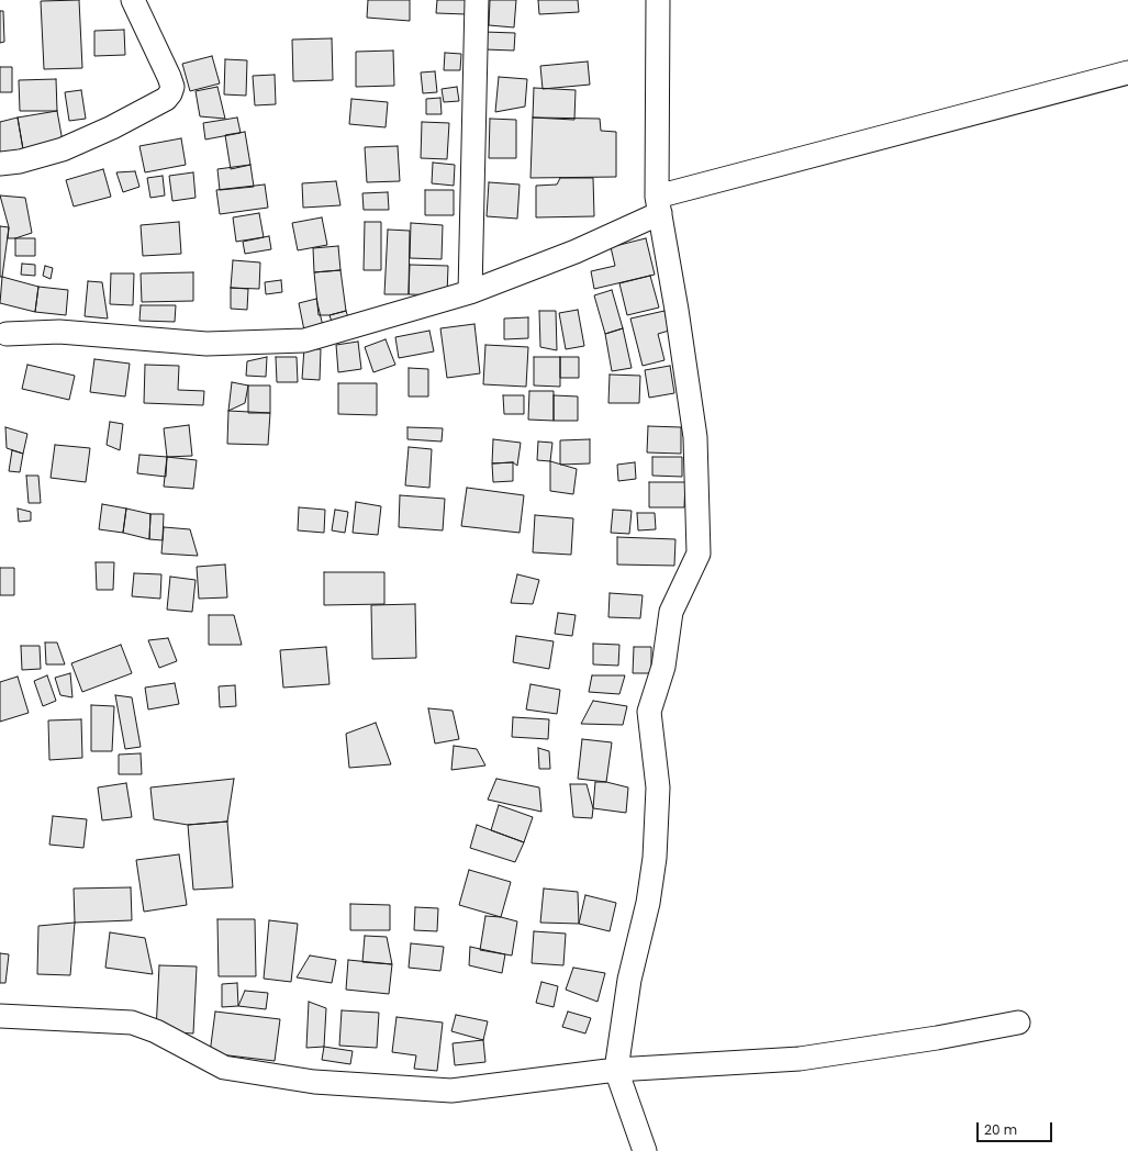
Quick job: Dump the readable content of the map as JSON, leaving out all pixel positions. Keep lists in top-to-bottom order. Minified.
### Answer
{"scale_bar":"20 m"}
